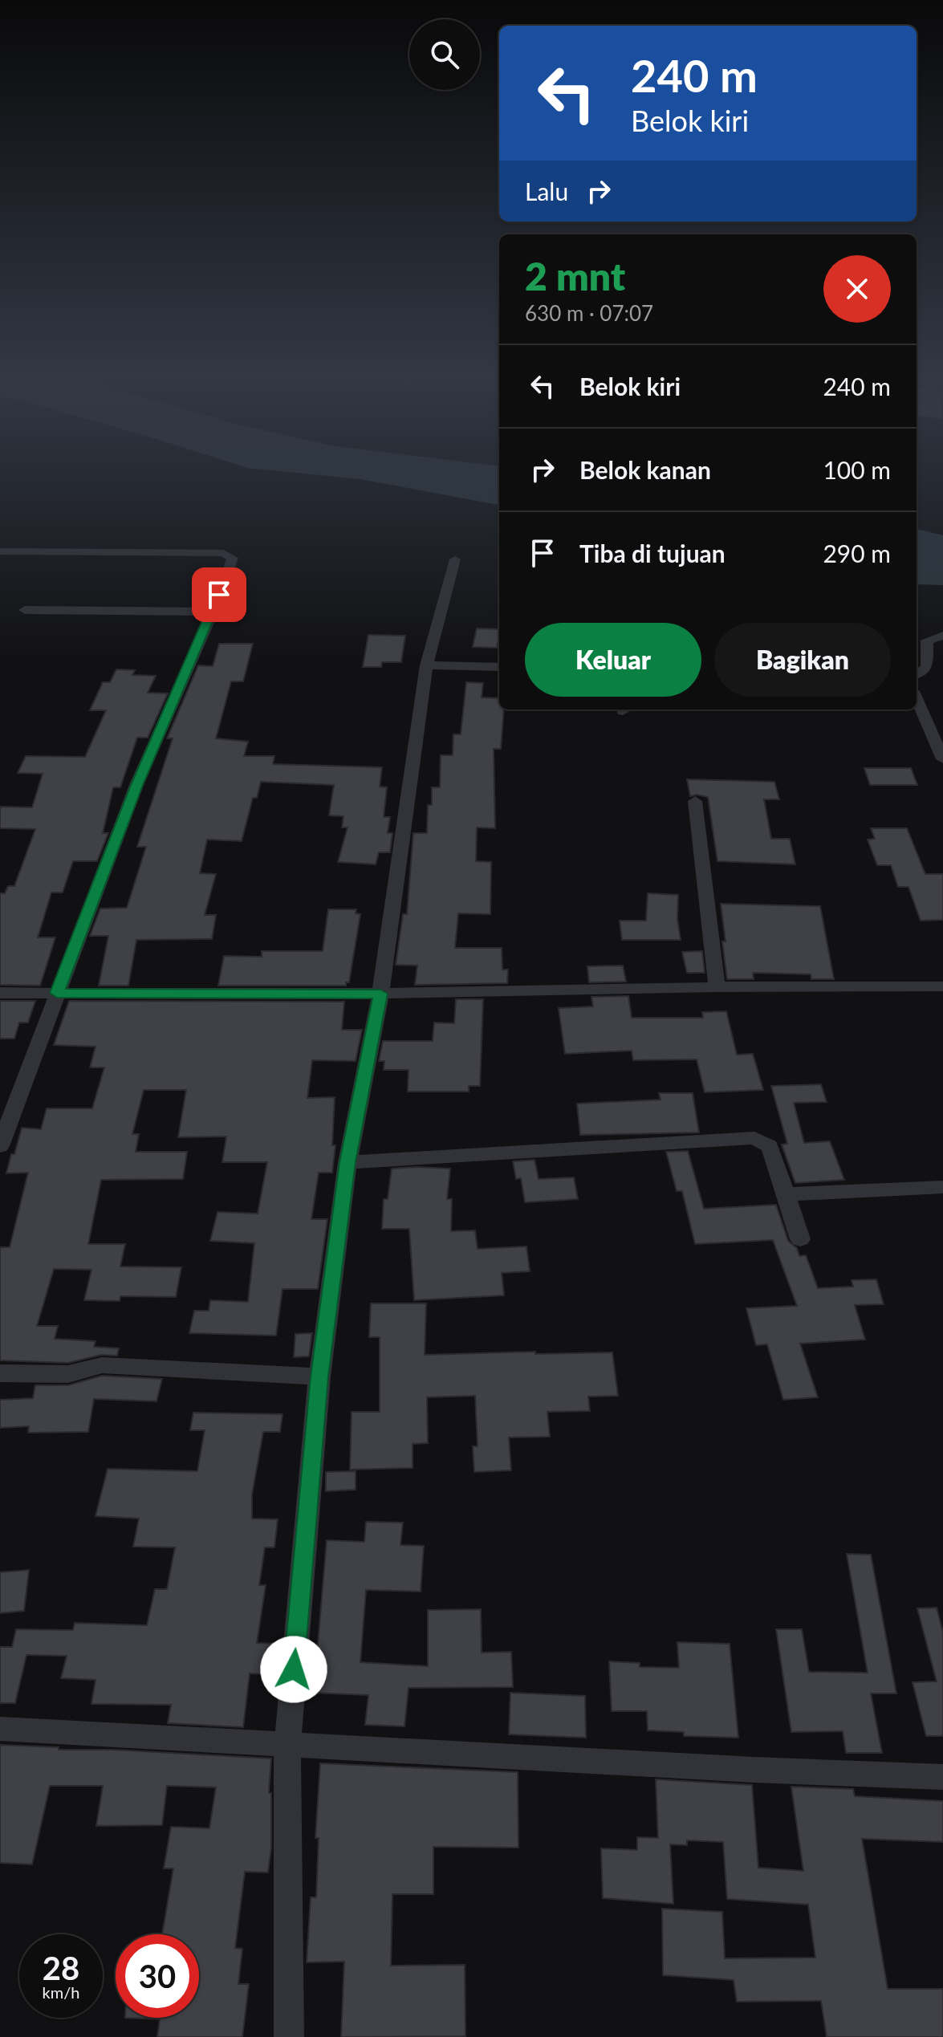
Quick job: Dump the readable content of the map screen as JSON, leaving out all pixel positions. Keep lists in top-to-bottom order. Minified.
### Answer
{"page":{"turn":["240 m","Belok kiri"],"then":"Lalu","heading":["2 mnt","630 m · 07:07"],"list":[{"name":"Belok kiri","value":"240 m"},{"name":"Belok kanan","value":"100 m"},{"name":"Tiba di tujuan","value":"290 m"}],"buttons":["Keluar","Bagikan"],"speed":"28 km/h","limit":"30"}}
